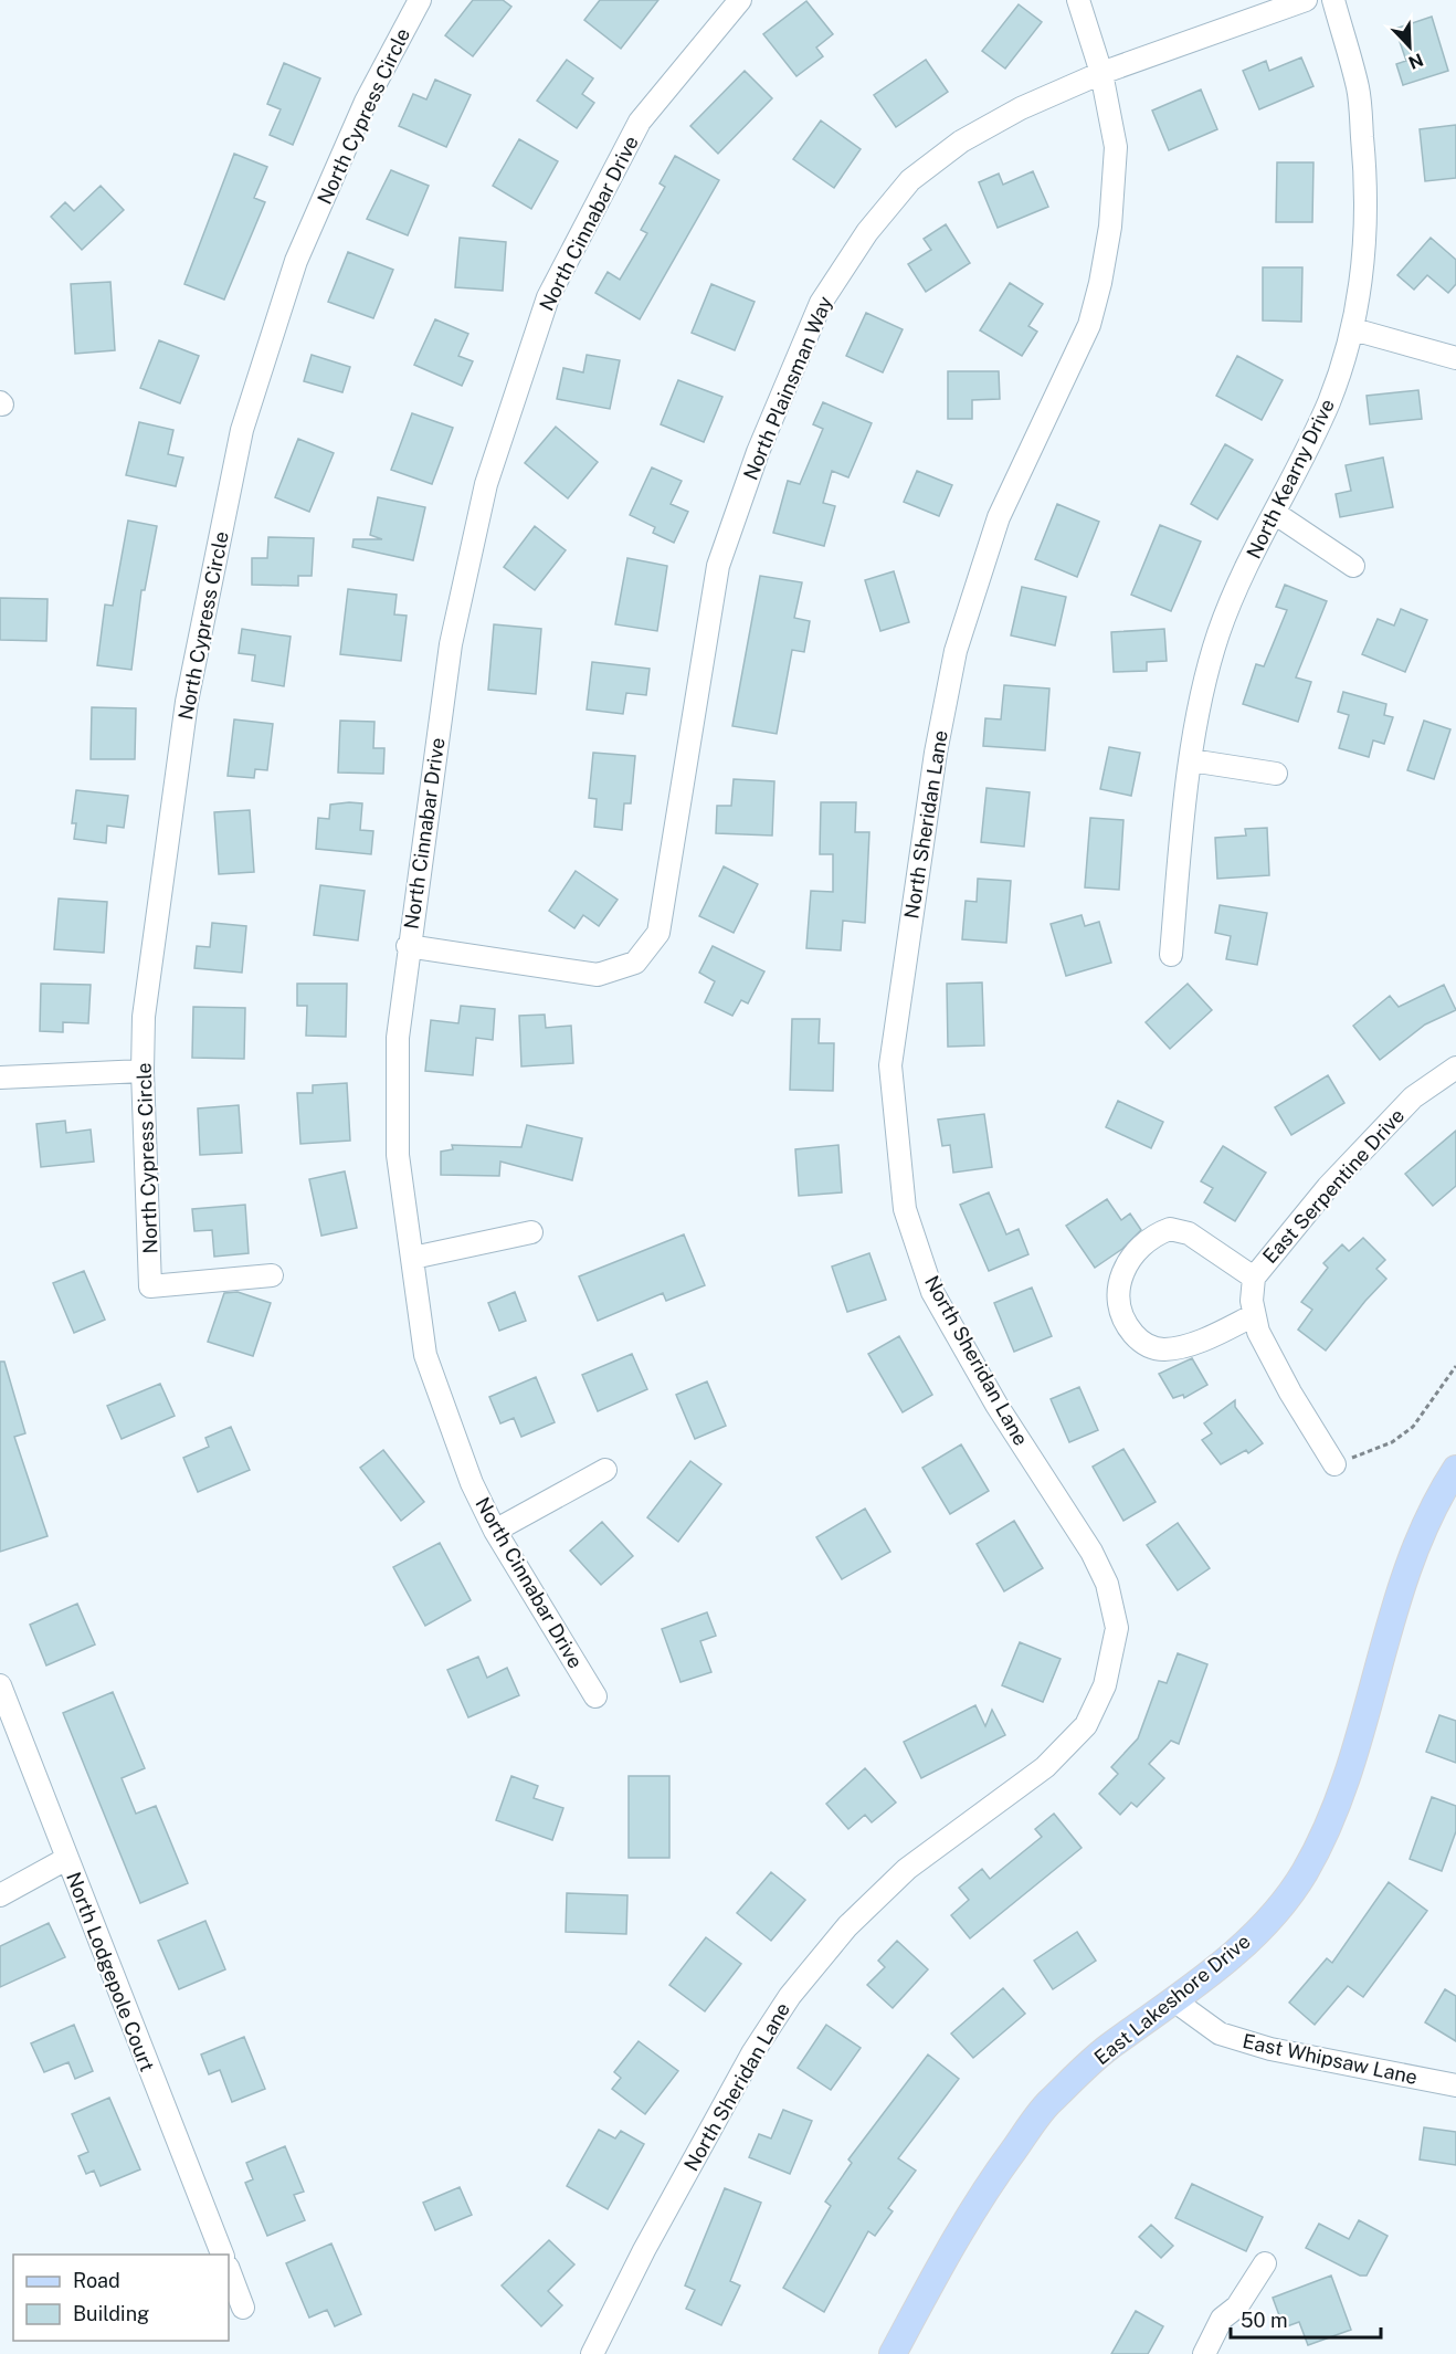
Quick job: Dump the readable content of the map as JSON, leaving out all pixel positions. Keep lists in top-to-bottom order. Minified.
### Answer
{"streets":{"main road":["East Lakeshore Drive"],"street":["North Cypress Circle","North Cinnabar Drive","North Plainsman Way","North Kearny Drive","North Sheridan Lane","East Serpentine Drive","North Lodgepole Court","East Whipsaw Lane"]},"crossings":[["North Cinnabar Drive","North Plainsman Way"],["North Plainsman Way","North Sheridan Lane"],["East Lakeshore Drive","East Whipsaw Lane"]],"legend":["Road","Building"],"scale_bar":"50 m","north":"bottom right"}
